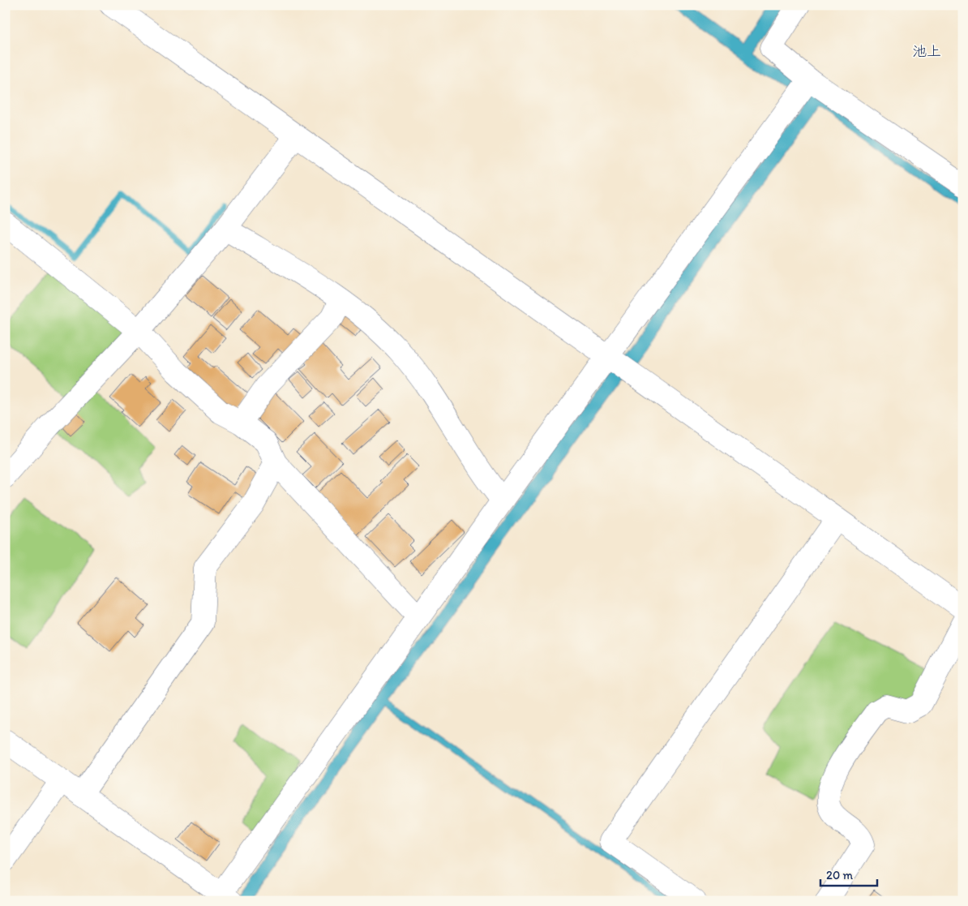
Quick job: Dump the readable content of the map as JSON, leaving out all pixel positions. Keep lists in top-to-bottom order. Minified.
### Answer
{"districts":["池上"],"scale_bar":"20 m"}
